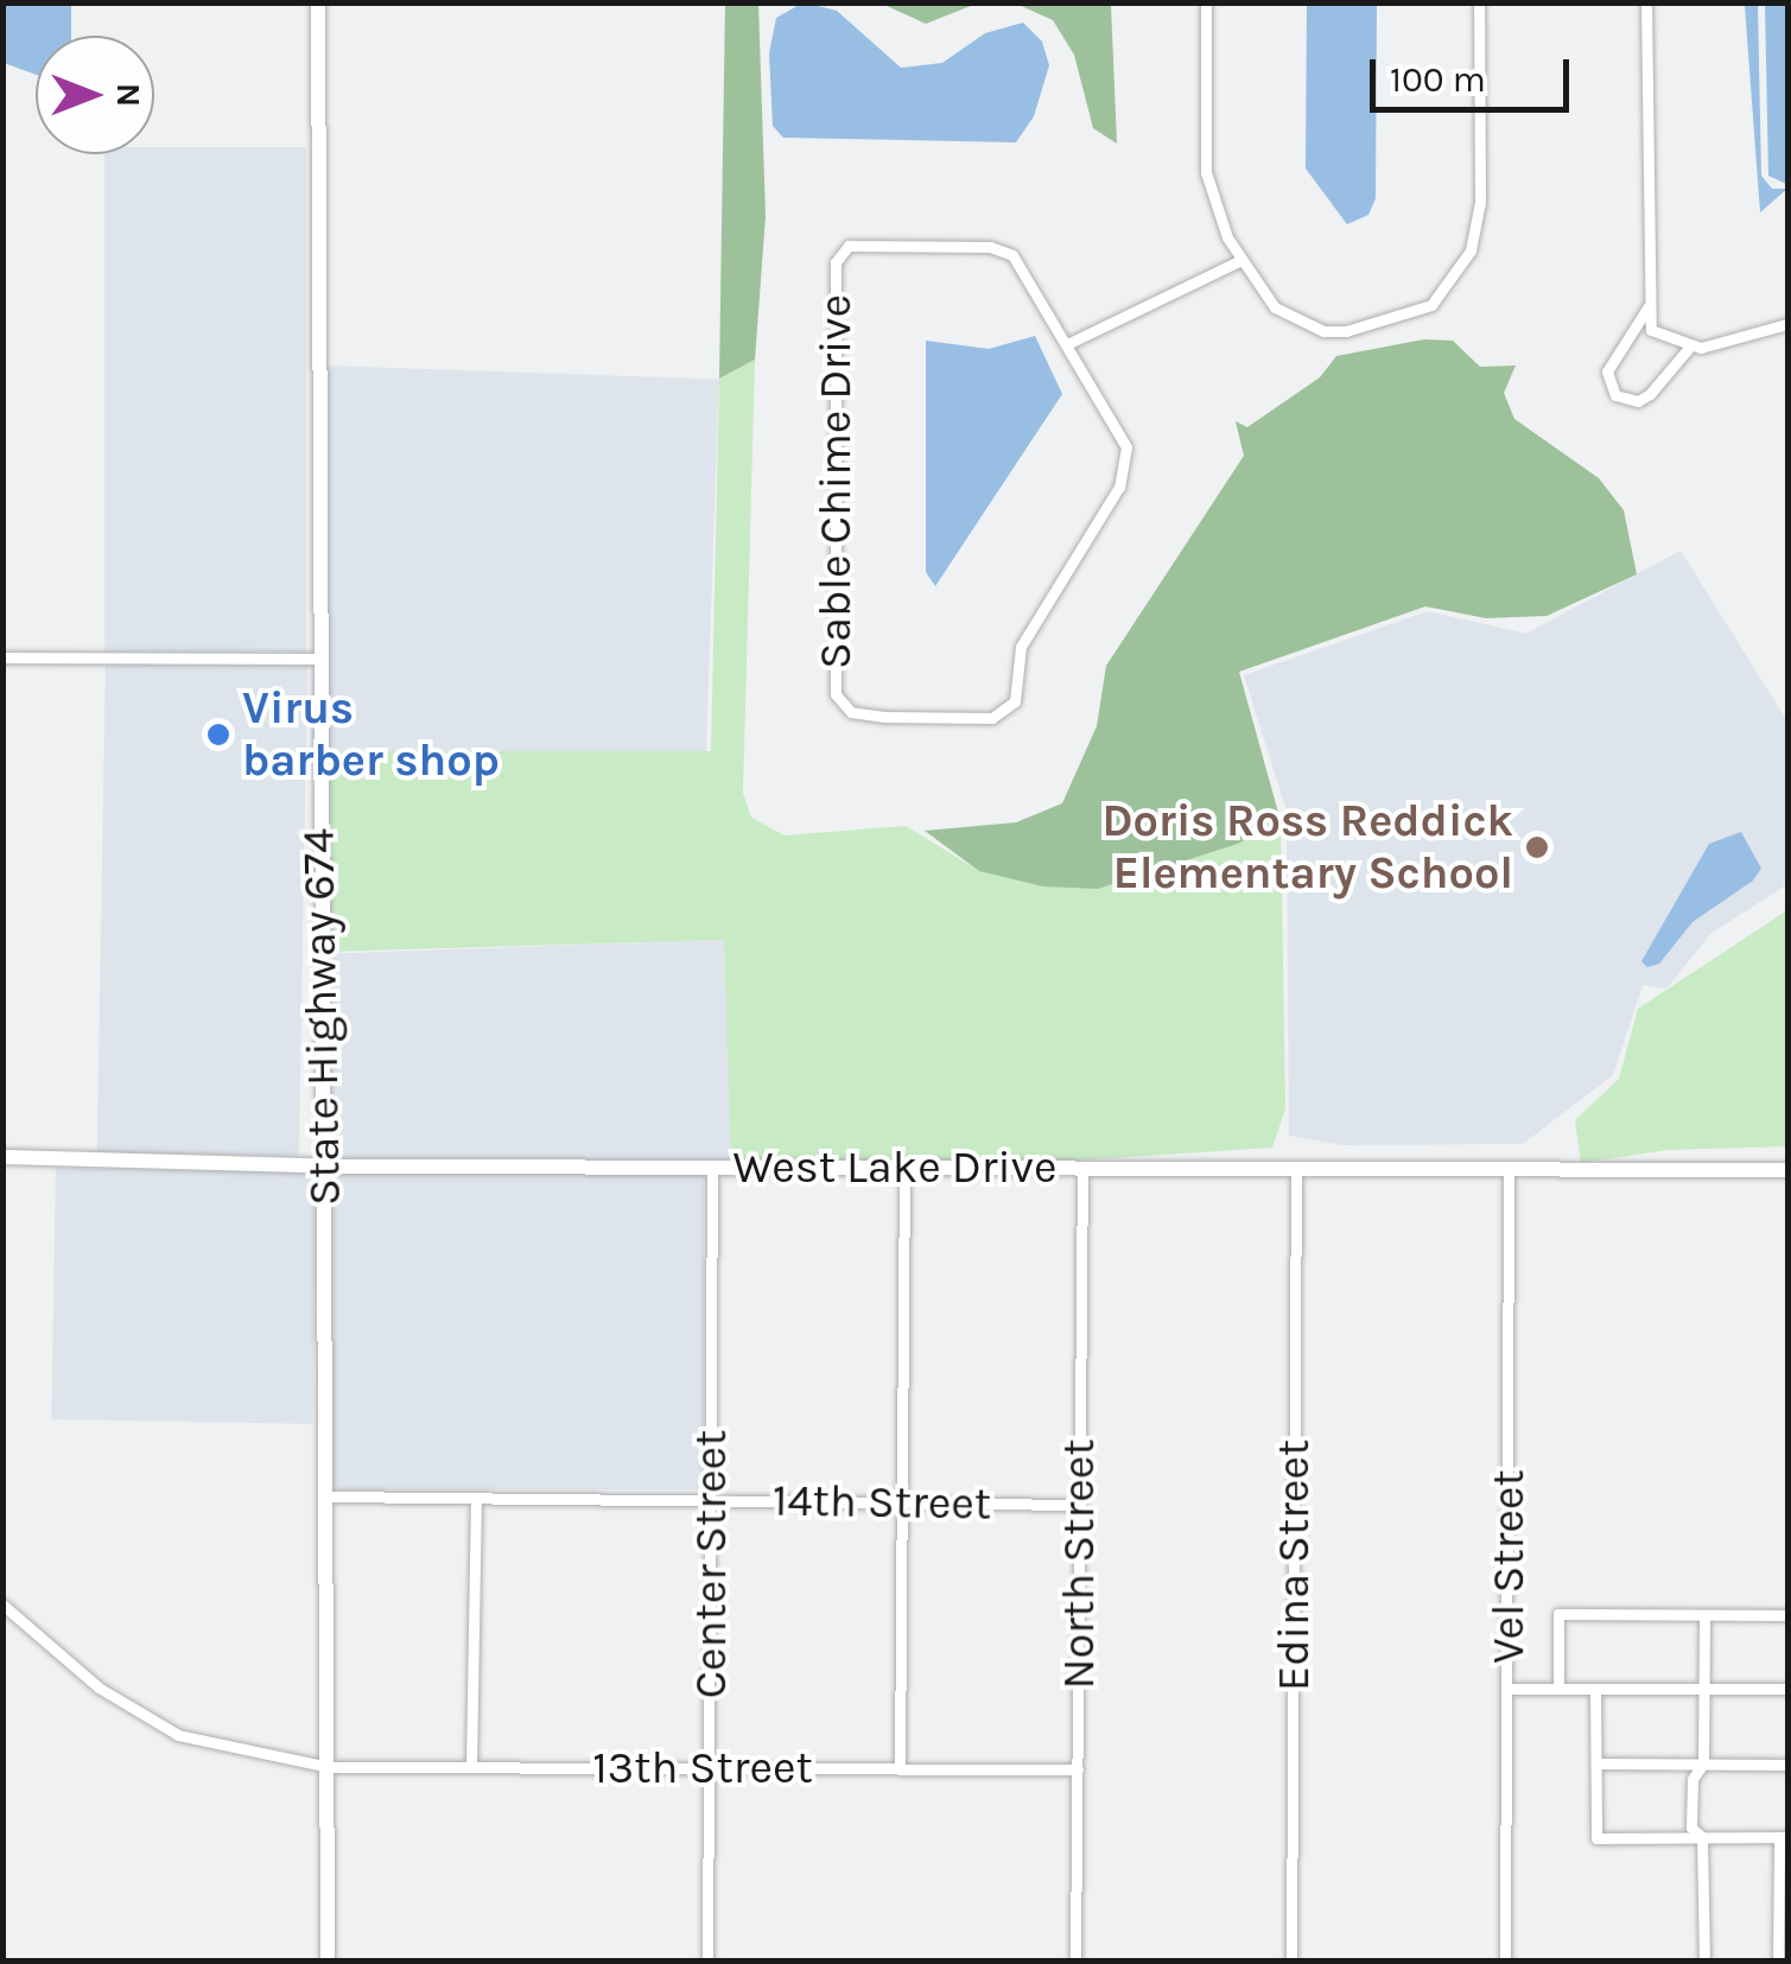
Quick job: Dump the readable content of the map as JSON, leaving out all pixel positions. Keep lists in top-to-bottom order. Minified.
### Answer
{"streets":{"main road":["State Highway 674","West Lake Drive"],"street":["Sable Chime Drive","14th Street","Center Street","North Street","Edina Street","Vel Street","13th Street"]},"crossings":[["State Highway 674","West Lake Drive"],["State Highway 674","14th Street"],["State Highway 674","13th Street"],["West Lake Drive","Center Street"],["West Lake Drive","North Street"],["West Lake Drive","Edina Street"],["West Lake Drive","Vel Street"],["14th Street","Center Street"],["14th Street","North Street"],["Center Street","13th Street"],["North Street","13th Street"]],"places":["Virus barber shop","Doris Ross Reddick Elementary School"],"scale_bar":"100 m","north":"right"}
